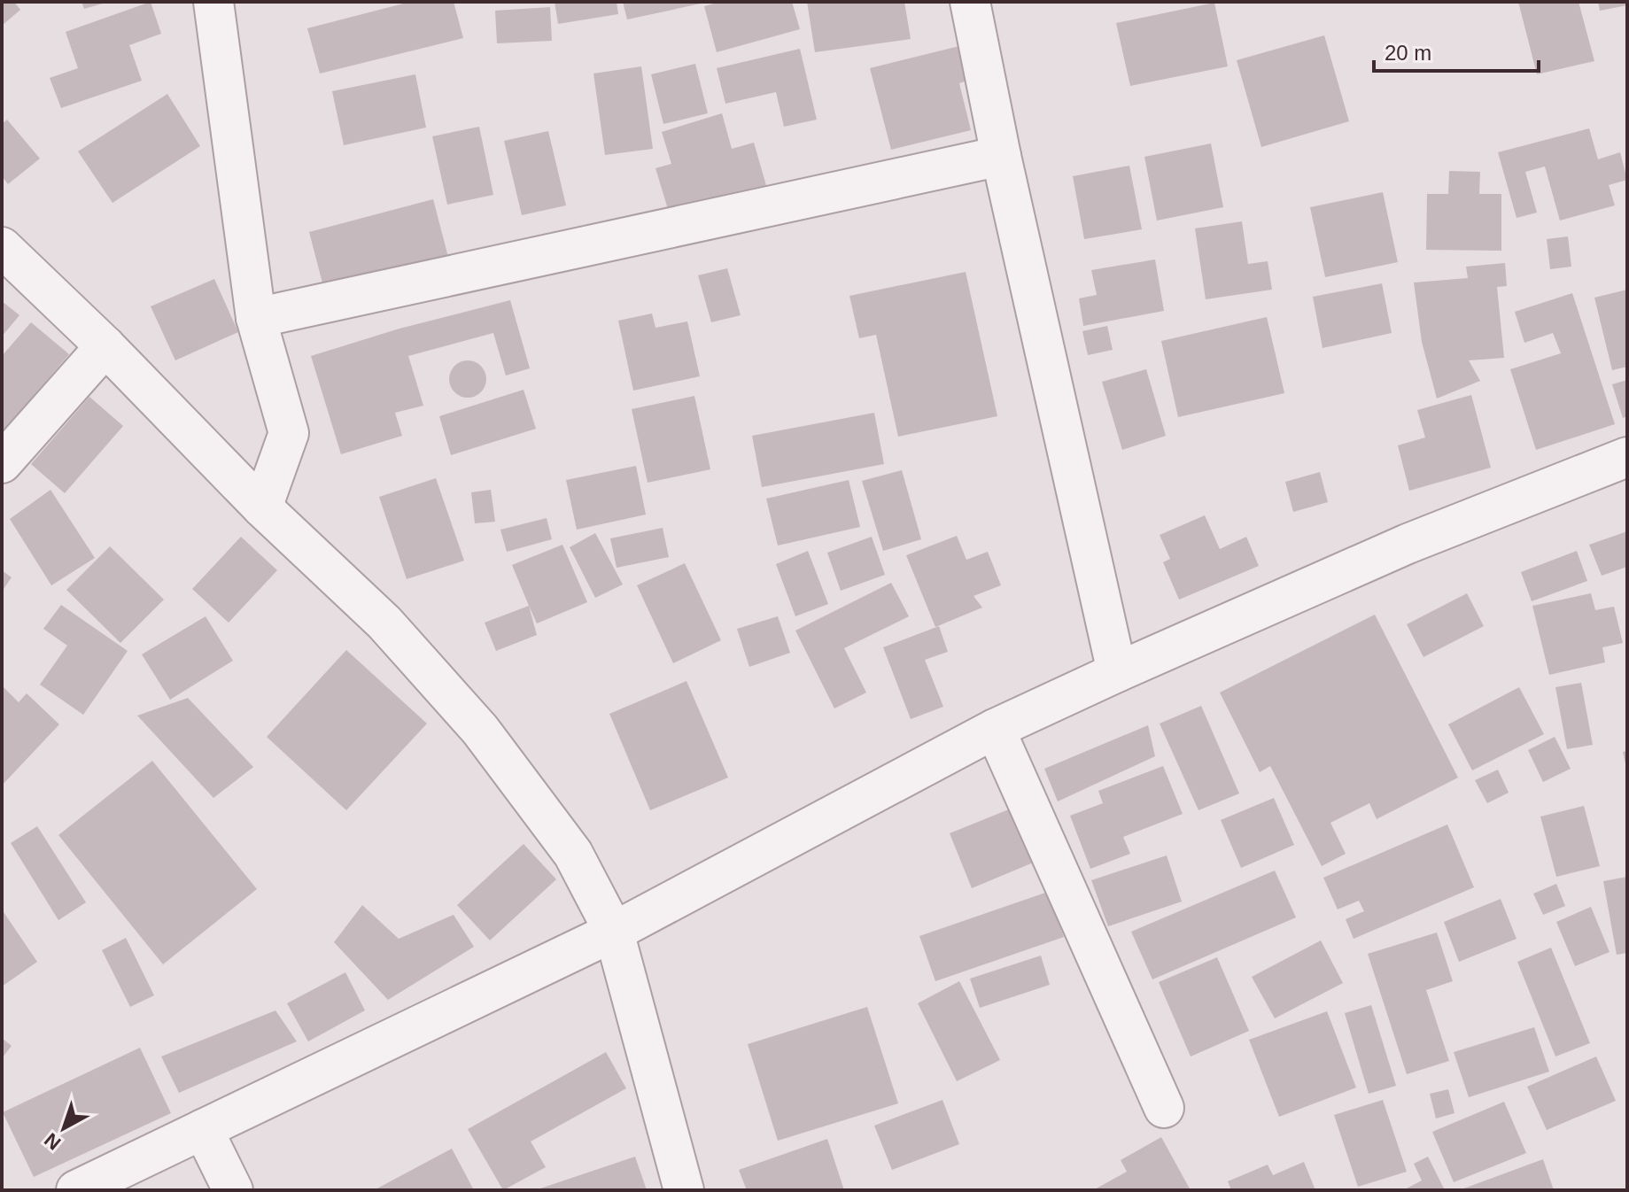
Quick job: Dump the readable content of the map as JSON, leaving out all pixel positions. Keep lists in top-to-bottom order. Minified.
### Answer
{"scale_bar":"20 m","north":"bottom left"}
